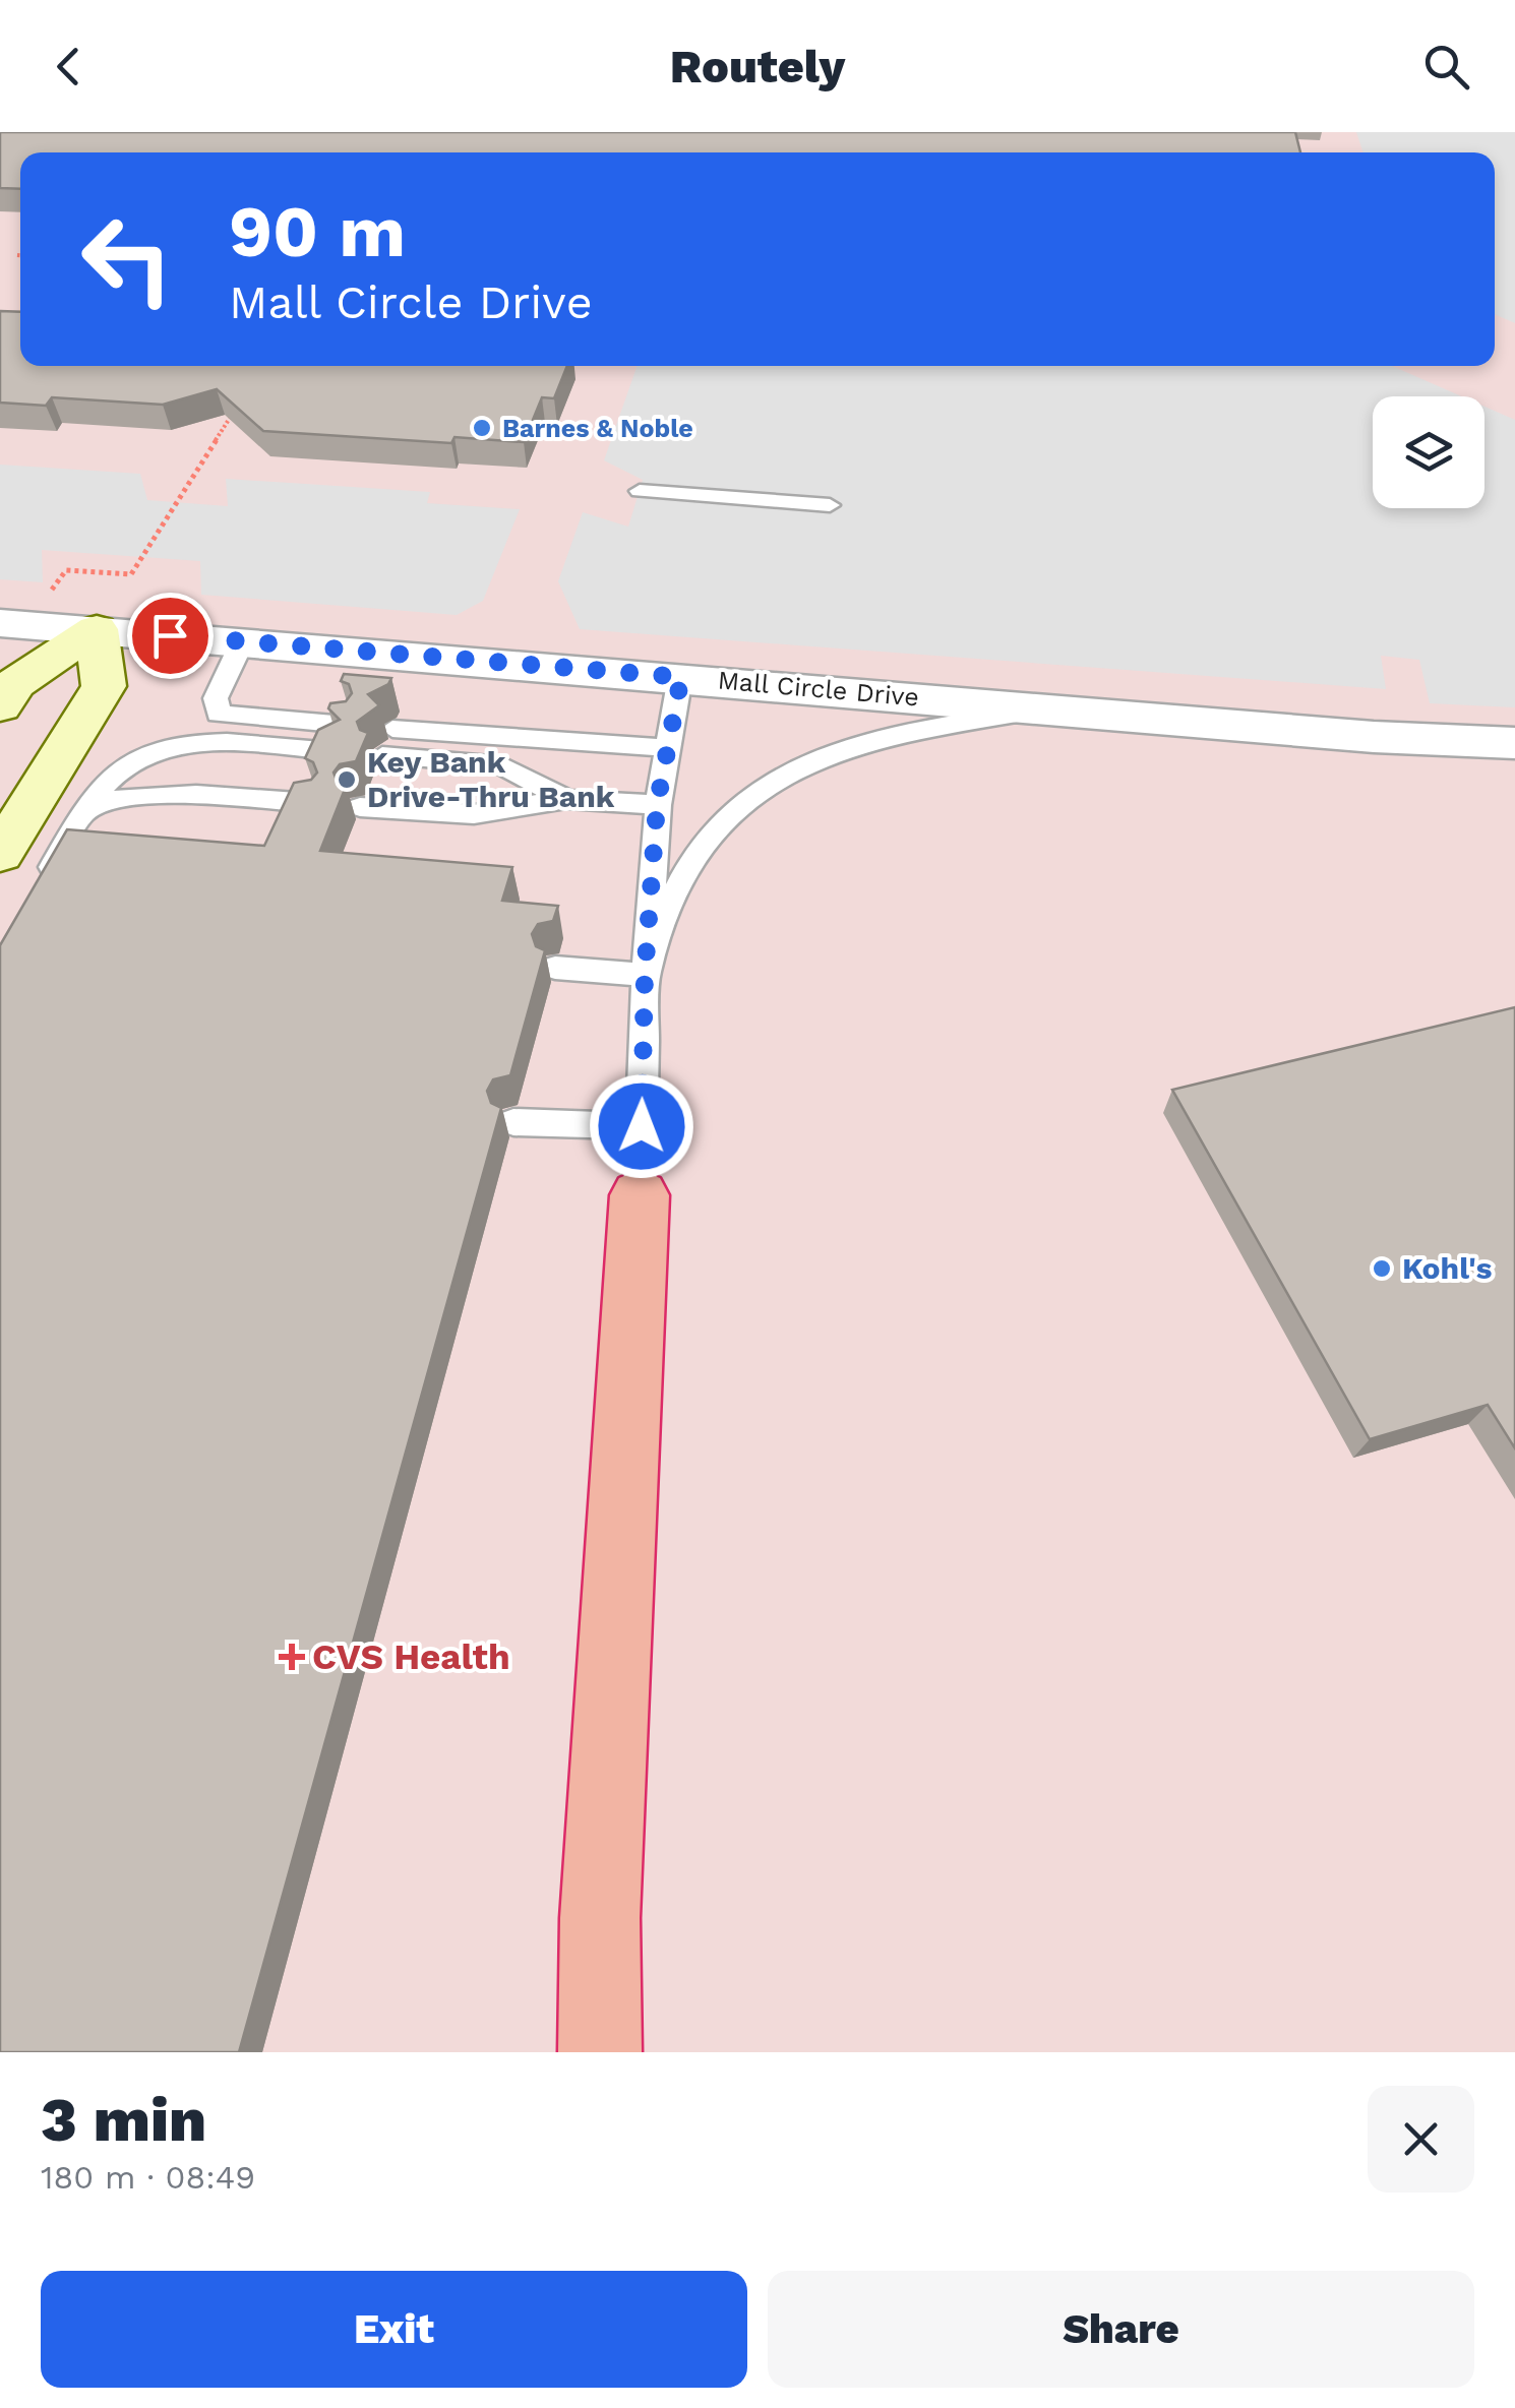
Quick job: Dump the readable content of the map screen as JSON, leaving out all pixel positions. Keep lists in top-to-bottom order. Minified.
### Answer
{"streets":{"street":["Mall Circle Drive"]},"places":{"other":["Barnes & Noble","Key Bank Drive-Thru Bank","Kohl's"],"health":["CVS Health"]},"page":{"header":"Routely","turn":["90 m","Mall Circle Drive"],"heading":["3 min","180 m · 08:49"],"buttons":["Exit","Share"]}}
